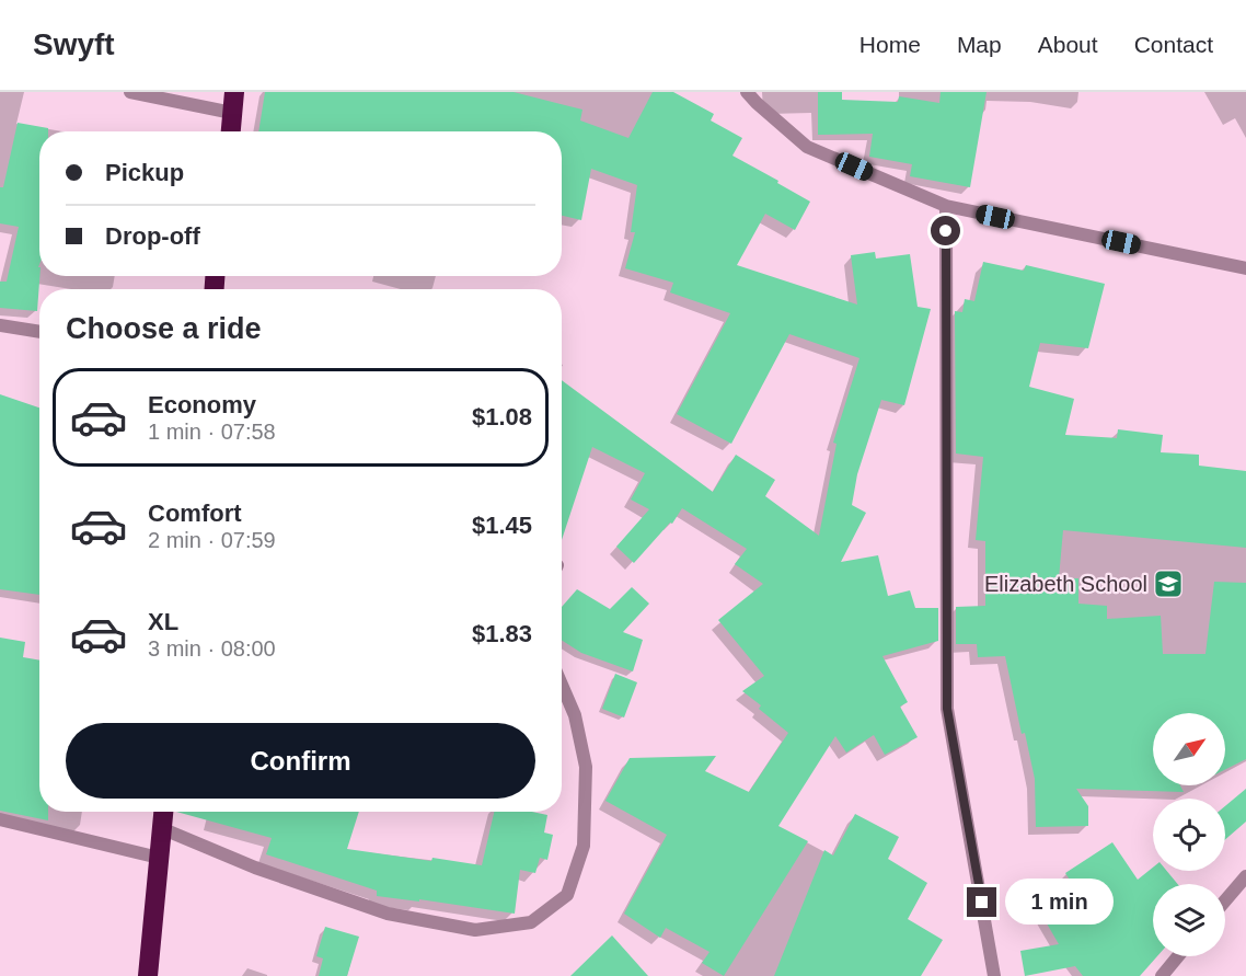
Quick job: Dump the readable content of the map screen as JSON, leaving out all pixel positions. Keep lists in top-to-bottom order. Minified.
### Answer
{"places":{"school or university":["Elizabeth School"]},"north":"top right","page":{"header":"Swyft","nav":["Home","Map","About","Contact"],"banner":["Pickup","Drop-off"],"heading":"Choose a ride","list":[{"name":"Economy","note":"1 min · 07:58","value":"$1.08"},{"name":"Comfort","note":"2 min · 07:59","value":"$1.45"},{"name":"XL","note":"3 min · 08:00","value":"$1.83"}],"buttons":"Confirm","bubble":"1 min"}}
